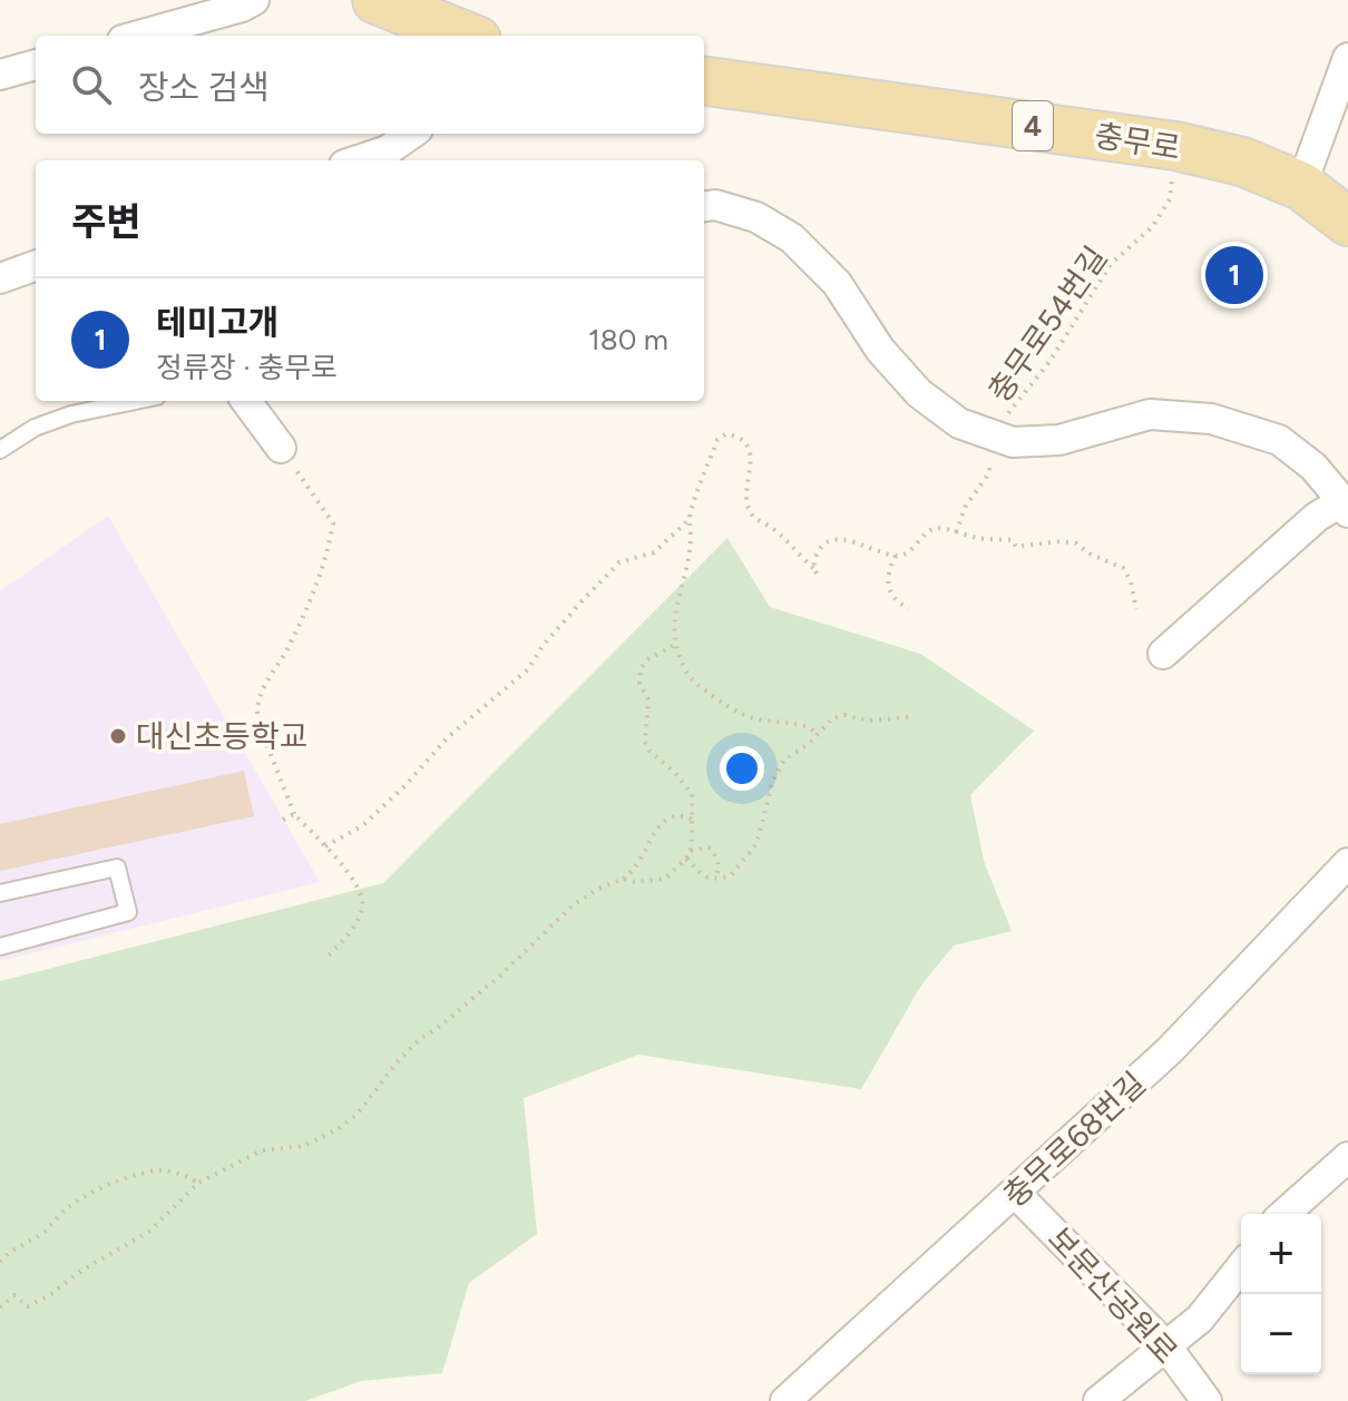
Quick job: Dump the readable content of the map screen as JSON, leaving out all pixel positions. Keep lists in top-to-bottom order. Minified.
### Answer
{"streets":{"main road":["4","충무로"],"street":["충무로68번길","보문산공원로"],"path":["충무로54번길"]},"crossings":[["충무로","충무로54번길"],["충무로68번길","보문산공원로"]],"places":["대신초등학교"],"page":{"search":"장소 검색","heading":"주변","pins":"1","list":[{"mark":"1","name":"테미고개","note":"정류장 · 충무로","value":"180 m"}],"map_buttons":["+","−"]}}
